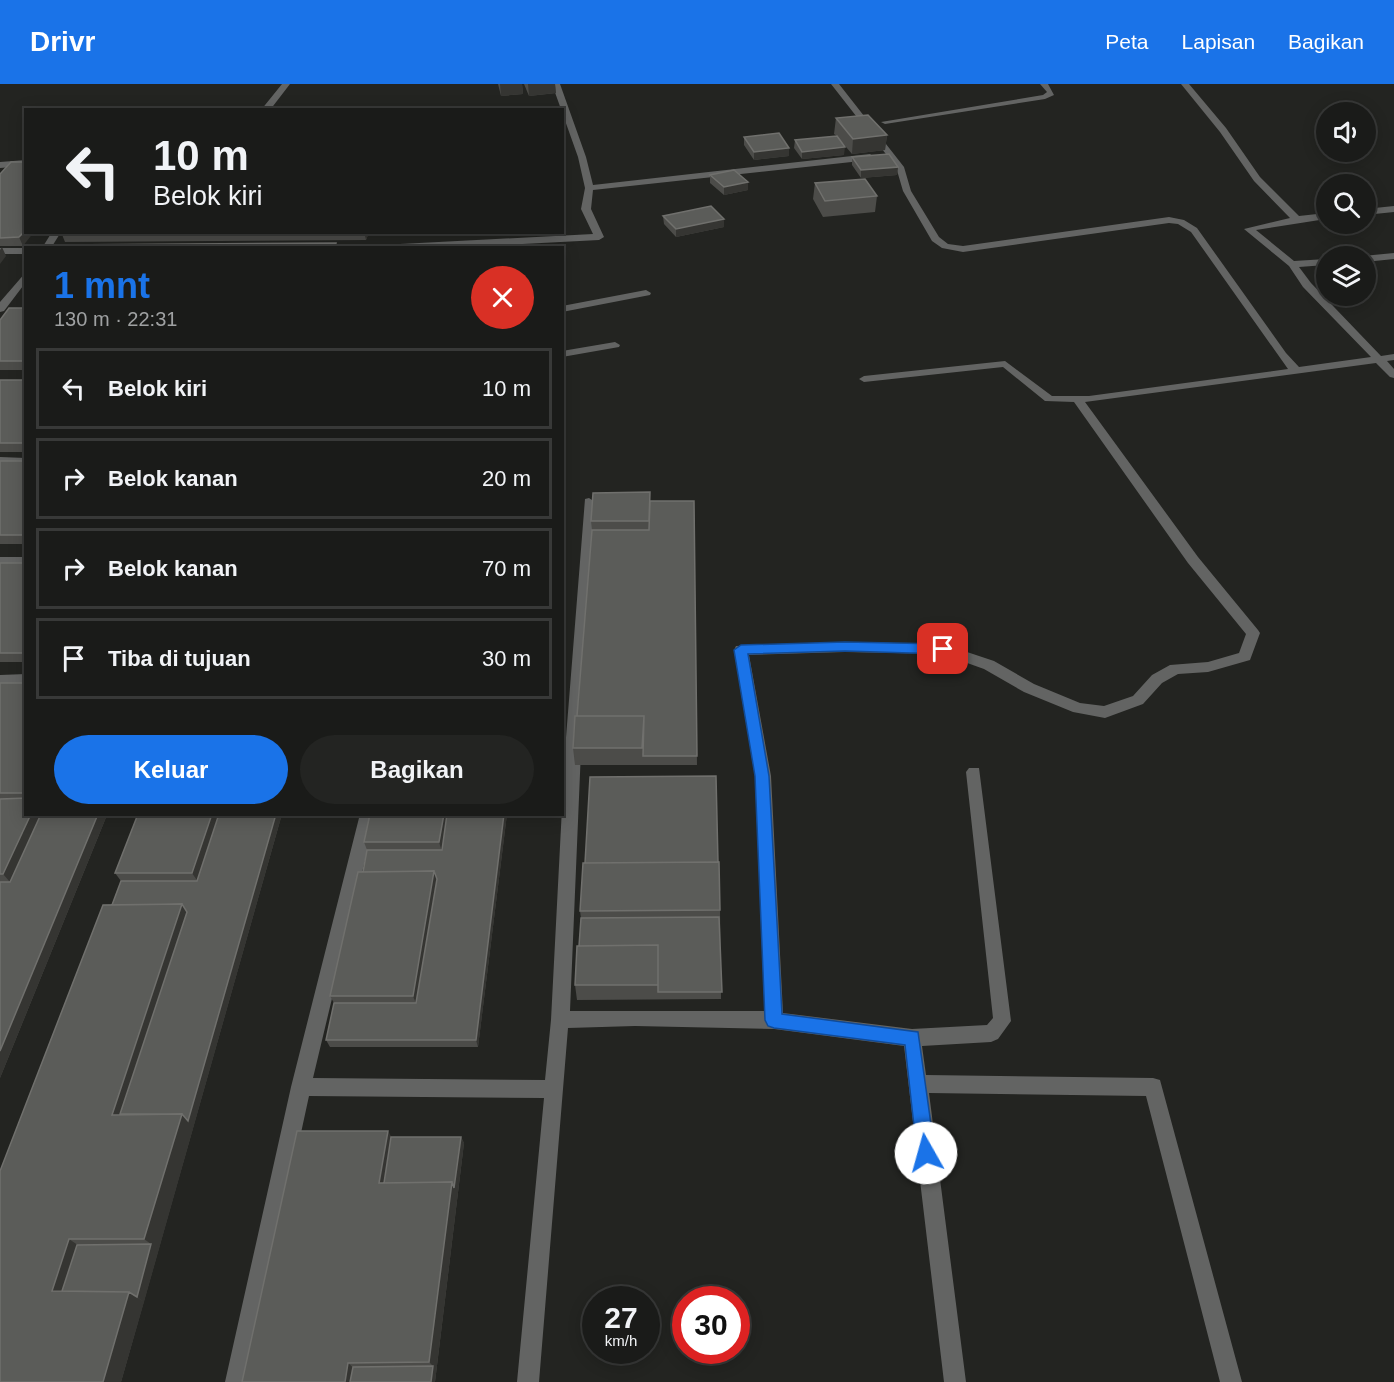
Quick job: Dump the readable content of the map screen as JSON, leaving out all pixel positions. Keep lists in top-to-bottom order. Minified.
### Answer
{"page":{"header":"Drivr","nav":["Peta","Lapisan","Bagikan"],"turn":["10 m","Belok kiri"],"heading":["1 mnt","130 m · 22:31"],"list":[{"name":"Belok kiri","value":"10 m"},{"name":"Belok kanan","value":"20 m"},{"name":"Belok kanan","value":"70 m"},{"name":"Tiba di tujuan","value":"30 m"}],"buttons":["Keluar","Bagikan"],"speed":"27 km/h","limit":"30"}}
